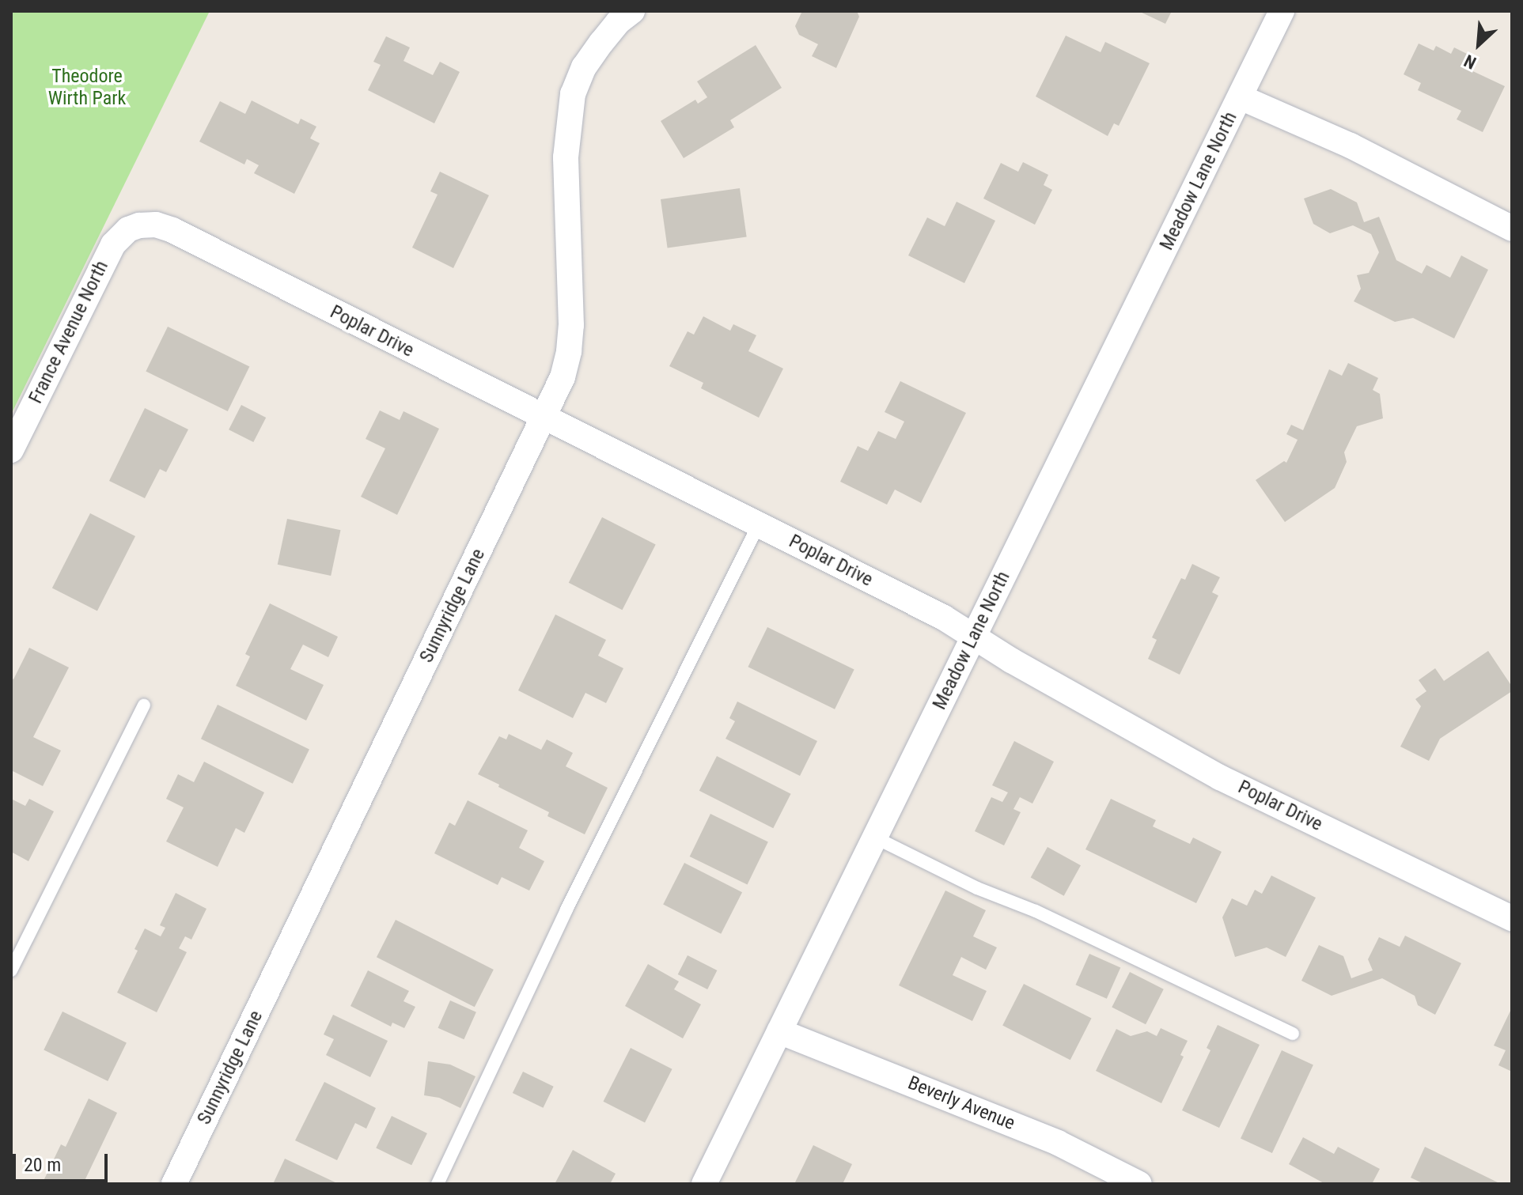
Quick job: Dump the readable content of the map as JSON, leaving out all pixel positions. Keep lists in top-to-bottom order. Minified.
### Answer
{"streets":{"street":["Meadow Lane North","Poplar Drive","France Avenue North","Sunnyridge Lane","Beverly Avenue"]},"crossings":[["Meadow Lane North","Poplar Drive"],["Meadow Lane North","Beverly Avenue"],["Poplar Drive","France Avenue North"],["Poplar Drive","Sunnyridge Lane"]],"parks":["Theodore Wirth Park"],"scale_bar":"20 m","north":"bottom left"}
